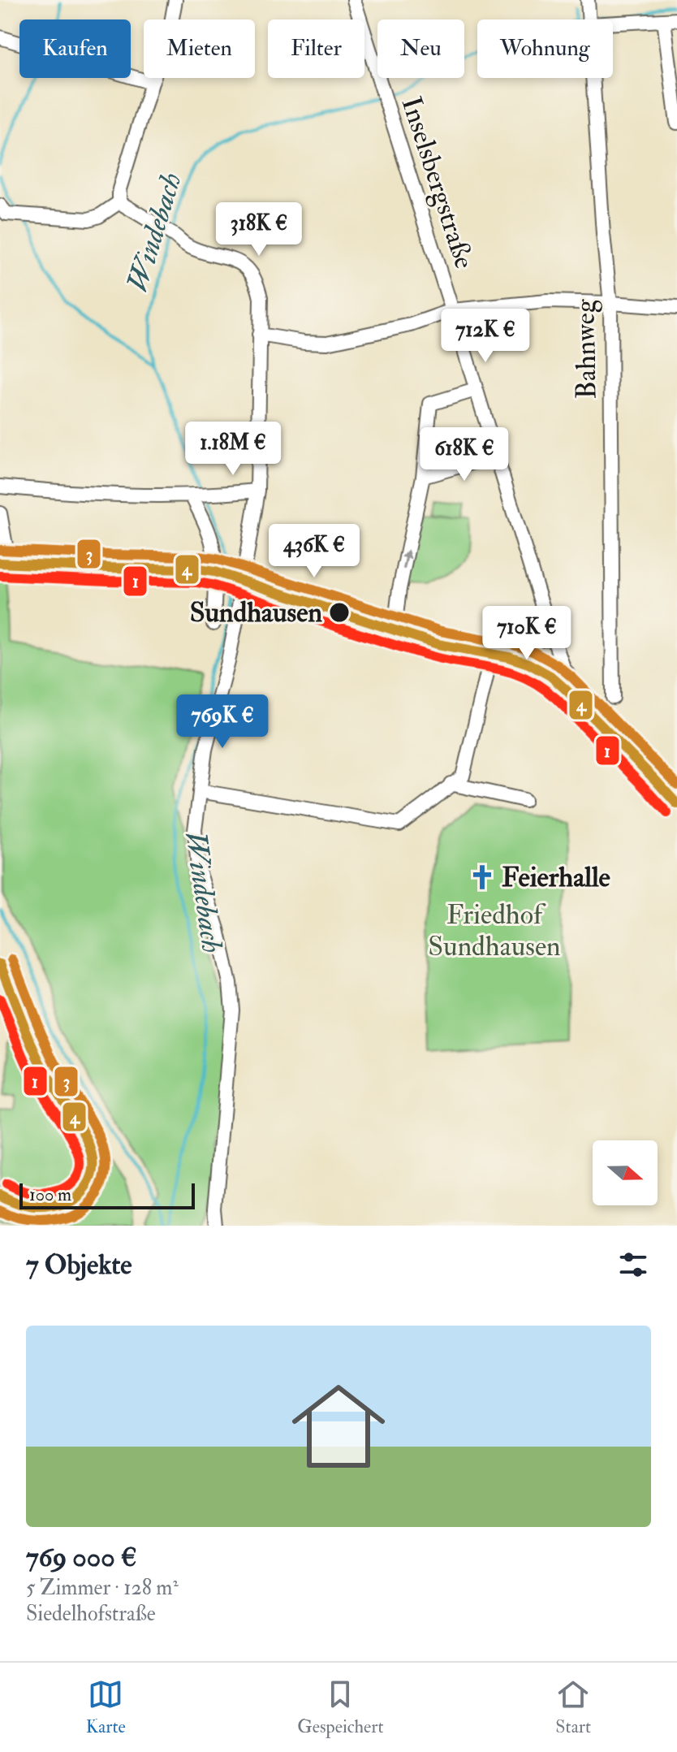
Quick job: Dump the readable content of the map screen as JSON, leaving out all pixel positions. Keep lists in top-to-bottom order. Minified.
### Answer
{"streets":{"street":["Inselsbergstraße","Bahnweg"]},"water":["Windebach"],"parks":["Friedhof Sundhausen"],"places":{"other":["Sundhausen"],"church":["Feierhalle"]},"lines":["transit line 3","transit line 4","transit line 1"],"scale_bar":"100 m","north":"right","page":{"chip":["Kaufen","Mieten","Filter","Neu","Wohnung"],"price":["318K €","712K €","1.18M €","618K €","436K €","710K €","769K €"],"scale":"100 m","heading":"7 Objekte","list":[{"name":"769 000 €","note":"5 Zimmer · 128 m² · Siedelhofstraße"}],"tabs":["Karte","Gespeichert","Start"]}}
